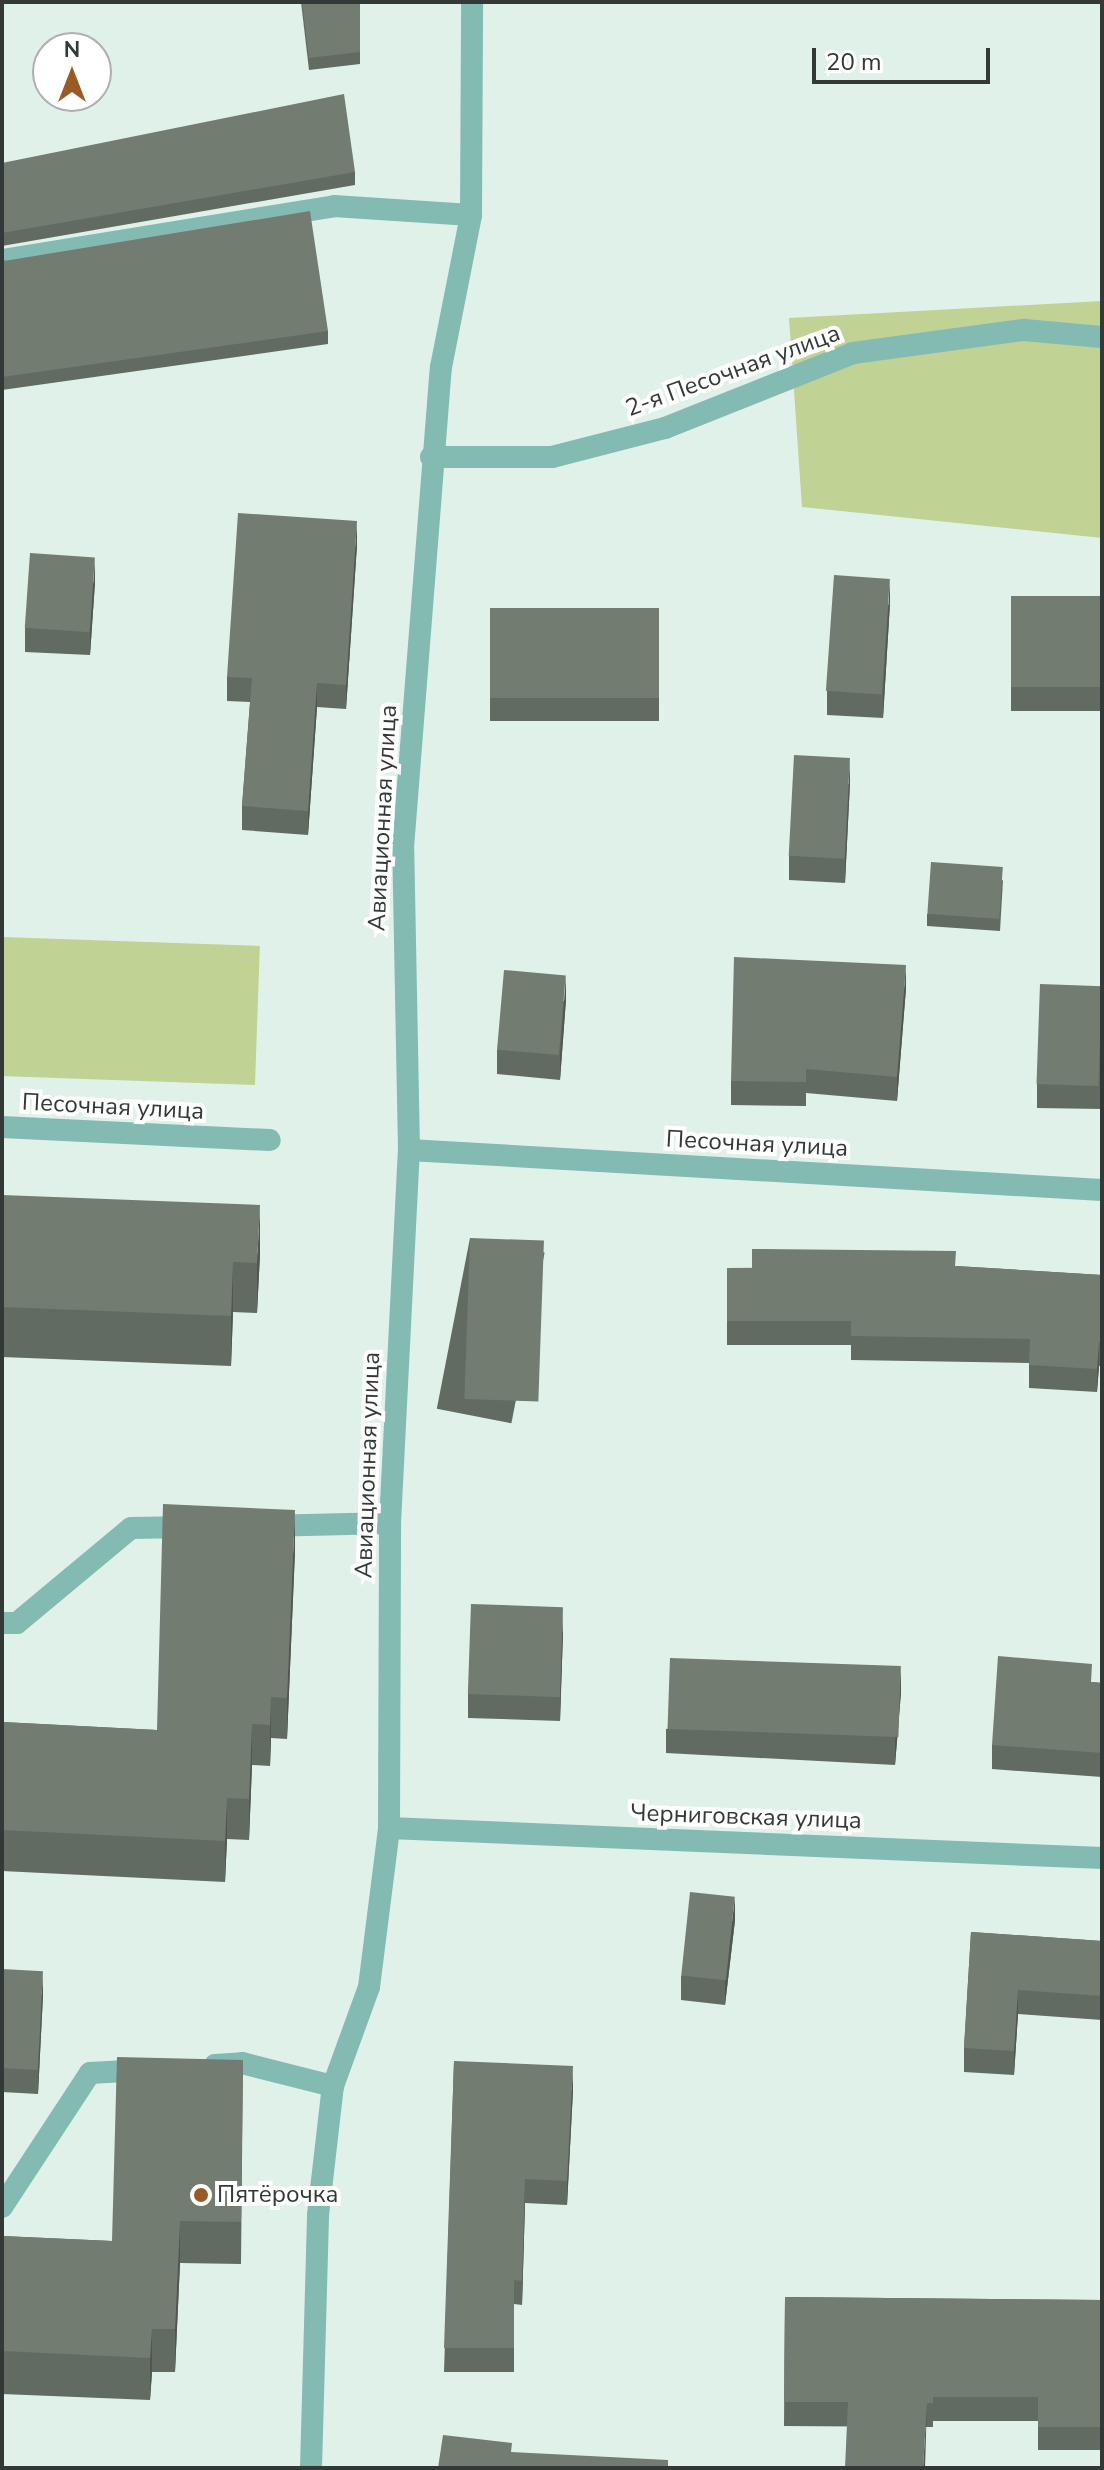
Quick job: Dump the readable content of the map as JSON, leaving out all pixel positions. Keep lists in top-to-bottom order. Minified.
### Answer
{"streets":{"street":["2-я Песочная улица","Авиационная улица","Песочная улица","Черниговская улица"]},"crossings":[["2-я Песочная улица","Авиационная улица"],["Авиационная улица","Песочная улица"],["Авиационная улица","Черниговская улица"]],"places":["Пятёрочка"],"scale_bar":"20 m","north":"top"}
